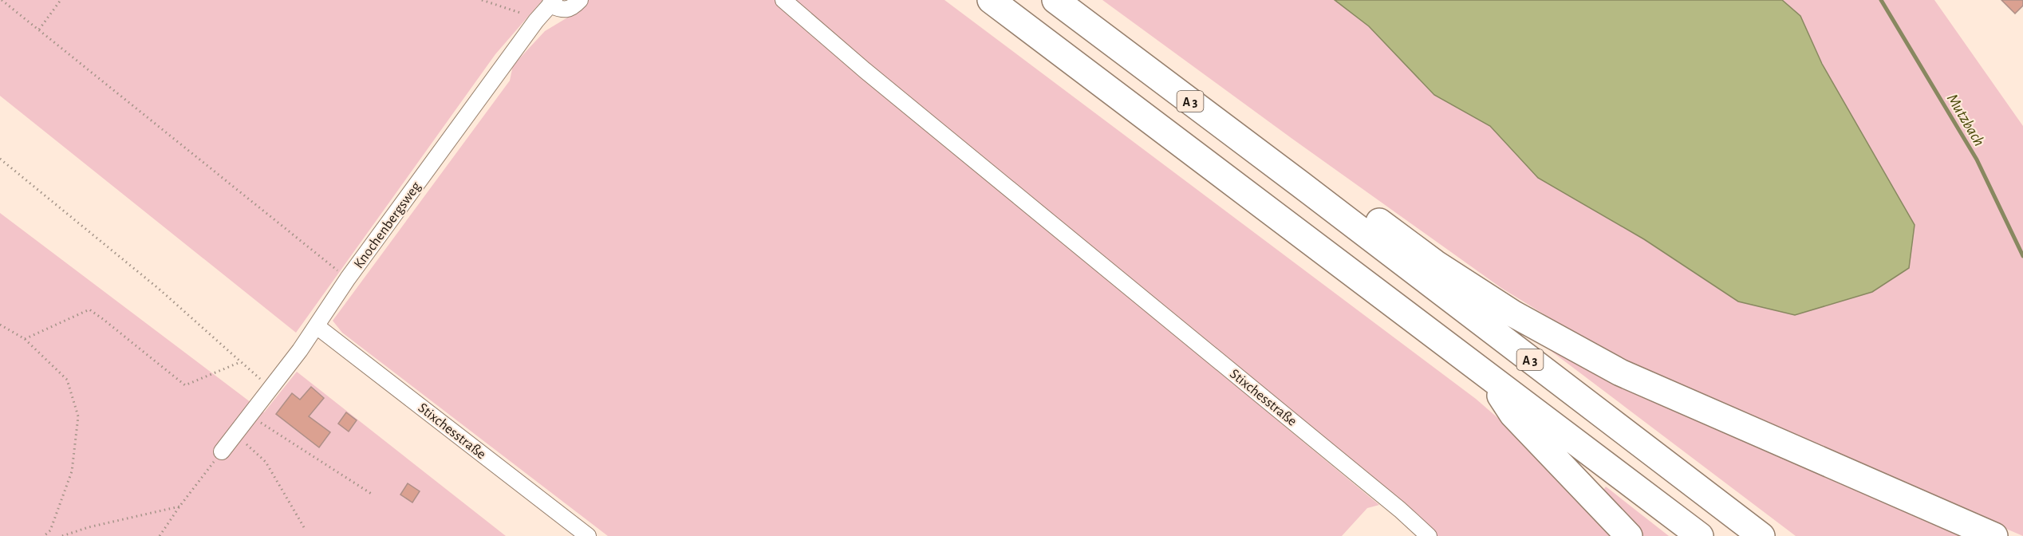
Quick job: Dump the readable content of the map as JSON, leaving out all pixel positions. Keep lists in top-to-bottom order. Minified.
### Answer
{"streets":{"highway":["A 3"],"street":["Knochenbergsweg","Stixchesstraße"]},"crossings":[["Knochenbergsweg","Stixchesstraße"]],"water":["Mutzbach"]}
